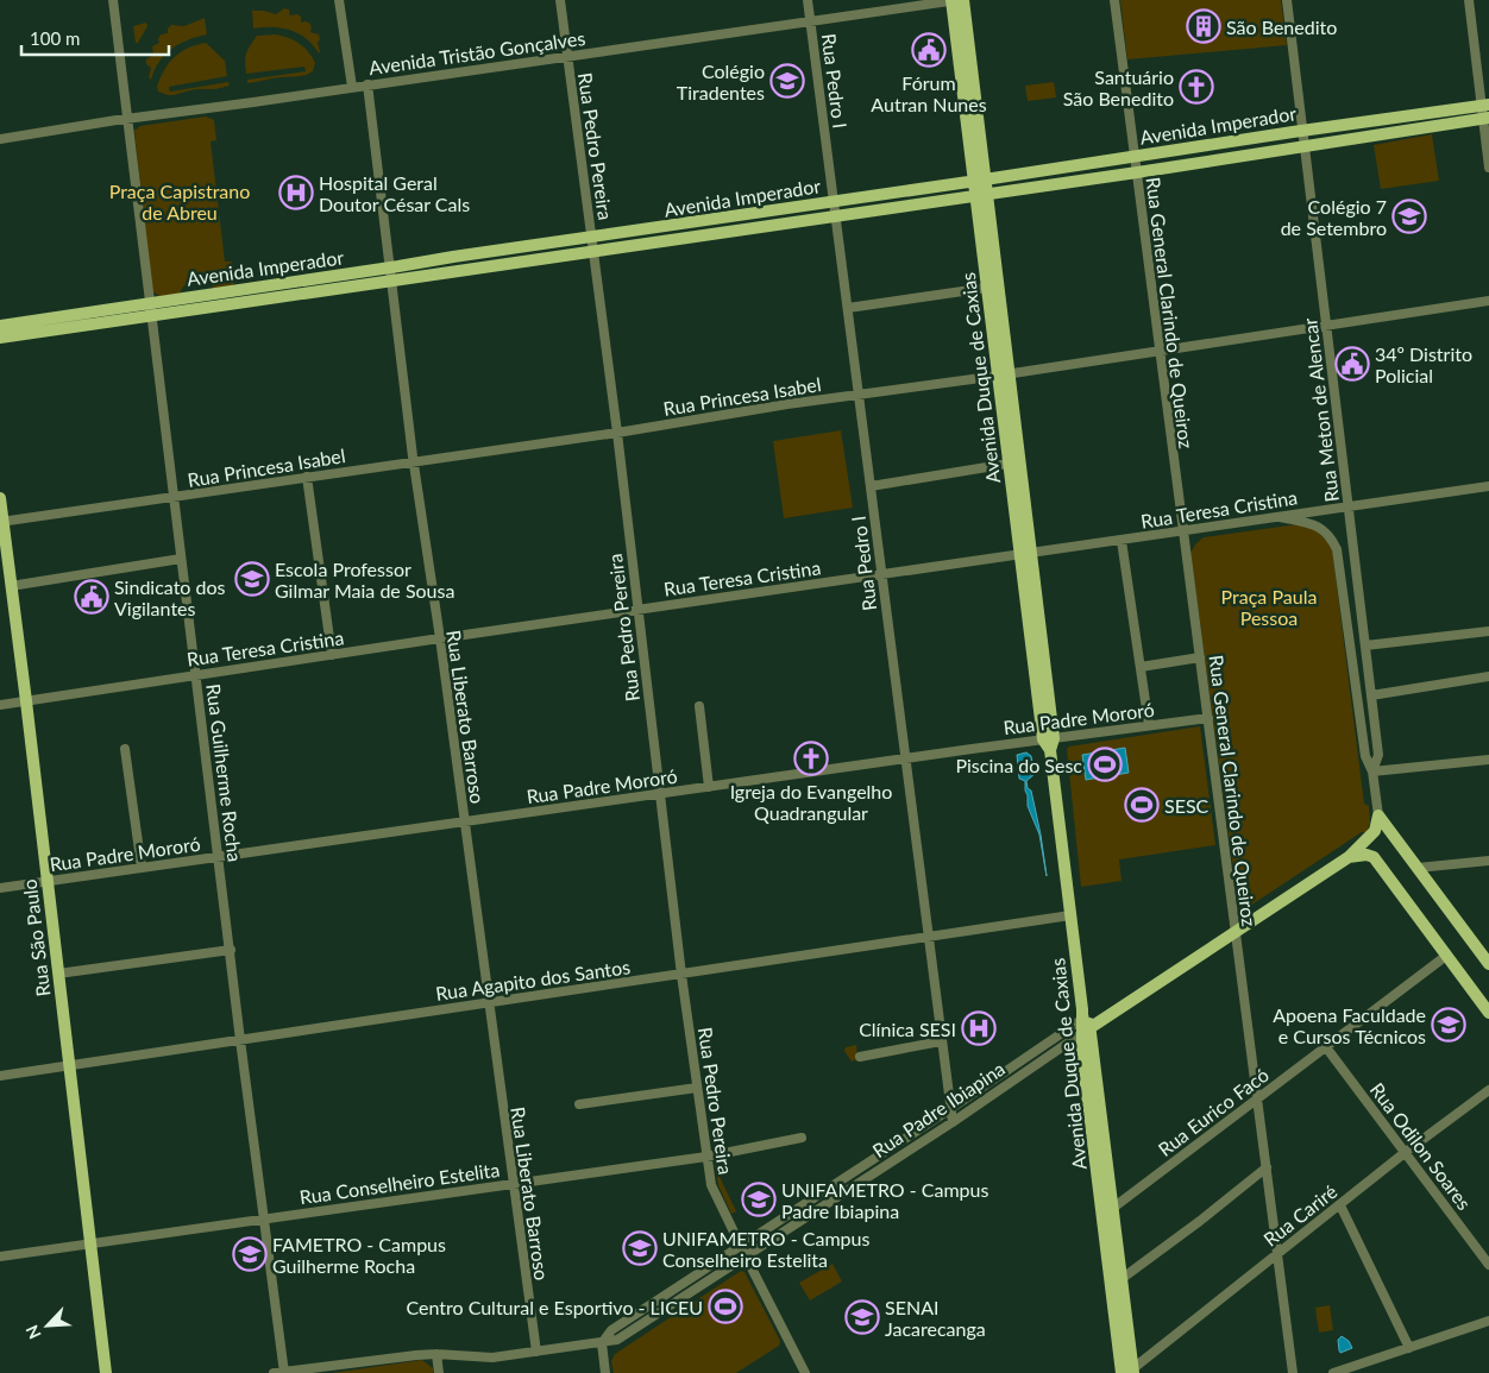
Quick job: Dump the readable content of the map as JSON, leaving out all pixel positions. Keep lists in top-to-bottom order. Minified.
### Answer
{"streets":{"main road":["Avenida Imperador","Avenida Duque de Caxias","Rua São Paulo","Rua Padre Ibiapina"],"street":["Avenida Tristão Gonçalves","Rua Pedro I","Rua Pedro Pereira","Rua General Clarindo de Queiroz","Rua Princesa Isabel","Rua Meton de Alencar","Rua Teresa Cristina","Rua Liberato Barroso","Rua Padre Mororó","Rua Guilherme Rocha","Rua Agapito dos Santos","Rua Eurico Facó","Rua Odilon Soares","Rua Conselheiro Estelita","Rua Cariré"]},"crossings":[["Avenida Tristão Gonçalves","Rua Pedro I"],["Avenida Tristão Gonçalves","Rua Pedro Pereira"],["Avenida Tristão Gonçalves","Avenida Duque de Caxias"],["Avenida Tristão Gonçalves","Rua Liberato Barroso"],["Avenida Tristão Gonçalves","Rua Guilherme Rocha"],["Rua Pedro I","Avenida Imperador"],["Rua Pedro I","Rua Princesa Isabel"],["Rua Pedro I","Rua Teresa Cristina"],["Rua Pedro I","Rua Padre Mororó"],["Rua Pedro I","Rua Agapito dos Santos"],["Rua Pedro I","Rua Padre Ibiapina"],["Avenida Imperador","Rua Pedro Pereira"],["Avenida Imperador","Rua General Clarindo de Queiroz"],["Avenida Imperador","Avenida Duque de Caxias"],["Avenida Imperador","Rua Meton de Alencar"],["Avenida Imperador","Rua Liberato Barroso"],["Avenida Imperador","Rua Guilherme Rocha"],["Rua Pedro Pereira","Rua Princesa Isabel"],["Rua Pedro Pereira","Rua Teresa Cristina"],["Rua Pedro Pereira","Rua Padre Mororó"],["Rua Pedro Pereira","Rua Agapito dos Santos"],["Rua Pedro Pereira","Rua Padre Ibiapina"],["Rua Pedro Pereira","Rua Conselheiro Estelita"],["Rua General Clarindo de Queiroz","Rua Princesa Isabel"],["Rua General Clarindo de Queiroz","Rua Teresa Cristina"],["Rua General Clarindo de Queiroz","Rua Padre Mororó"],["Rua General Clarindo de Queiroz","Rua Padre Ibiapina"],["Rua General Clarindo de Queiroz","Rua Eurico Facó"],["Rua General Clarindo de Queiroz","Rua Cariré"],["Avenida Duque de Caxias","Rua Princesa Isabel"],["Avenida Duque de Caxias","Rua Teresa Cristina"],["Avenida Duque de Caxias","Rua Padre Mororó"],["Avenida Duque de Caxias","Rua Agapito dos Santos"],["Avenida Duque de Caxias","Rua Padre Ibiapina"],["Avenida Duque de Caxias","Rua Eurico Facó"],["Avenida Duque de Caxias","Rua Cariré"],["Rua Princesa Isabel","Rua Meton de Alencar"],["Rua Princesa Isabel","Rua Liberato Barroso"],["Rua Princesa Isabel","Rua Guilherme Rocha"],["Rua Princesa Isabel","Rua São Paulo"],["Rua Meton de Alencar","Rua Teresa Cristina"],["Rua Meton de Alencar","Rua Padre Ibiapina"],["Rua Teresa Cristina","Rua Liberato Barroso"],["Rua Teresa Cristina","Rua Guilherme Rocha"],["Rua Teresa Cristina","Rua São Paulo"],["Rua Liberato Barroso","Rua Padre Mororó"],["Rua Liberato Barroso","Rua Agapito dos Santos"],["Rua Liberato Barroso","Rua Conselheiro Estelita"],["Rua Padre Mororó","Rua Guilherme Rocha"],["Rua Padre Mororó","Rua São Paulo"],["Rua Guilherme Rocha","Rua Agapito dos Santos"],["Rua Guilherme Rocha","Rua Conselheiro Estelita"],["Rua São Paulo","Rua Agapito dos Santos"],["Rua São Paulo","Rua Conselheiro Estelita"],["Rua Eurico Facó","Rua Odilon Soares"],["Rua Odilon Soares","Rua Cariré"]],"parks":["Praça Capistrano de Abreu","Praça Paula Pessoa"],"places":{"building":["São Benedito"],"public building":["Fórum Autran Nunes","34º Distrito Policial","Sindicato dos Vigilantes"],"school or university":["Colégio Tiradentes","Colégio 7 de Setembro","Escola Professor Gilmar Maia de Sousa","Apoena Faculdade e Cursos Técnicos","UNIFAMETRO - Campus Padre Ibiapina","UNIFAMETRO - Campus Conselheiro Estelita","FAMETRO - Campus Guilherme Rocha","SENAI Jacarecanga"],"church":["Santuário São Benedito","Igreja do Evangelho Quadrangular"],"hospital":["Hospital Geral Doutor César Cals","Clínica SESI"],"sports":["Piscina do Sesc","SESC","Centro Cultural e Esportivo - LICEU"]},"scale_bar":"100 m","north":"bottom left"}
